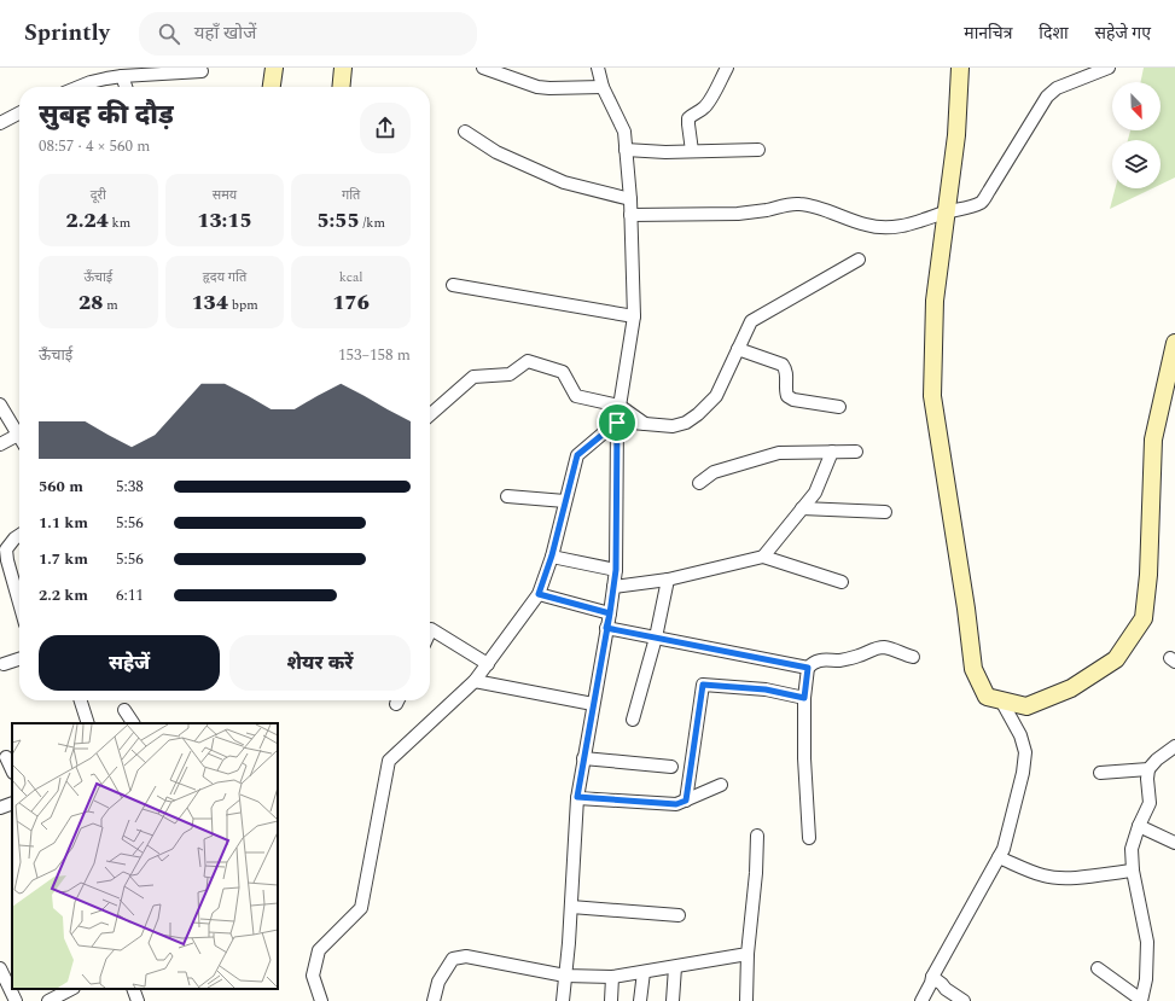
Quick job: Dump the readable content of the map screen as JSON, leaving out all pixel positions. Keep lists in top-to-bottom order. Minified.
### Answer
{"north":"bottom right","page":{"header":"Sprintly","search":"यहाँ खोजें","nav":["मानचित्र","दिशा","सहेजे गए"],"heading":["सुबह की दौड़","08:57 · 4 × 560 m"],"stats":[["दूरी","2.24 km"],["समय","13:15"],["गति","5:55 /km"],["ऊँचाई","28 m"],["हृदय गति","134 bpm"],["kcal","176"]],"chart":["ऊँचाई","153–158 m"],"list":[{"name":"560 m","note":"5:38"},{"name":"1.1 km","note":"5:56"},{"name":"1.7 km","note":"5:56"},{"name":"2.2 km","note":"6:11"}],"buttons":["सहेजें","शेयर करें"]}}
